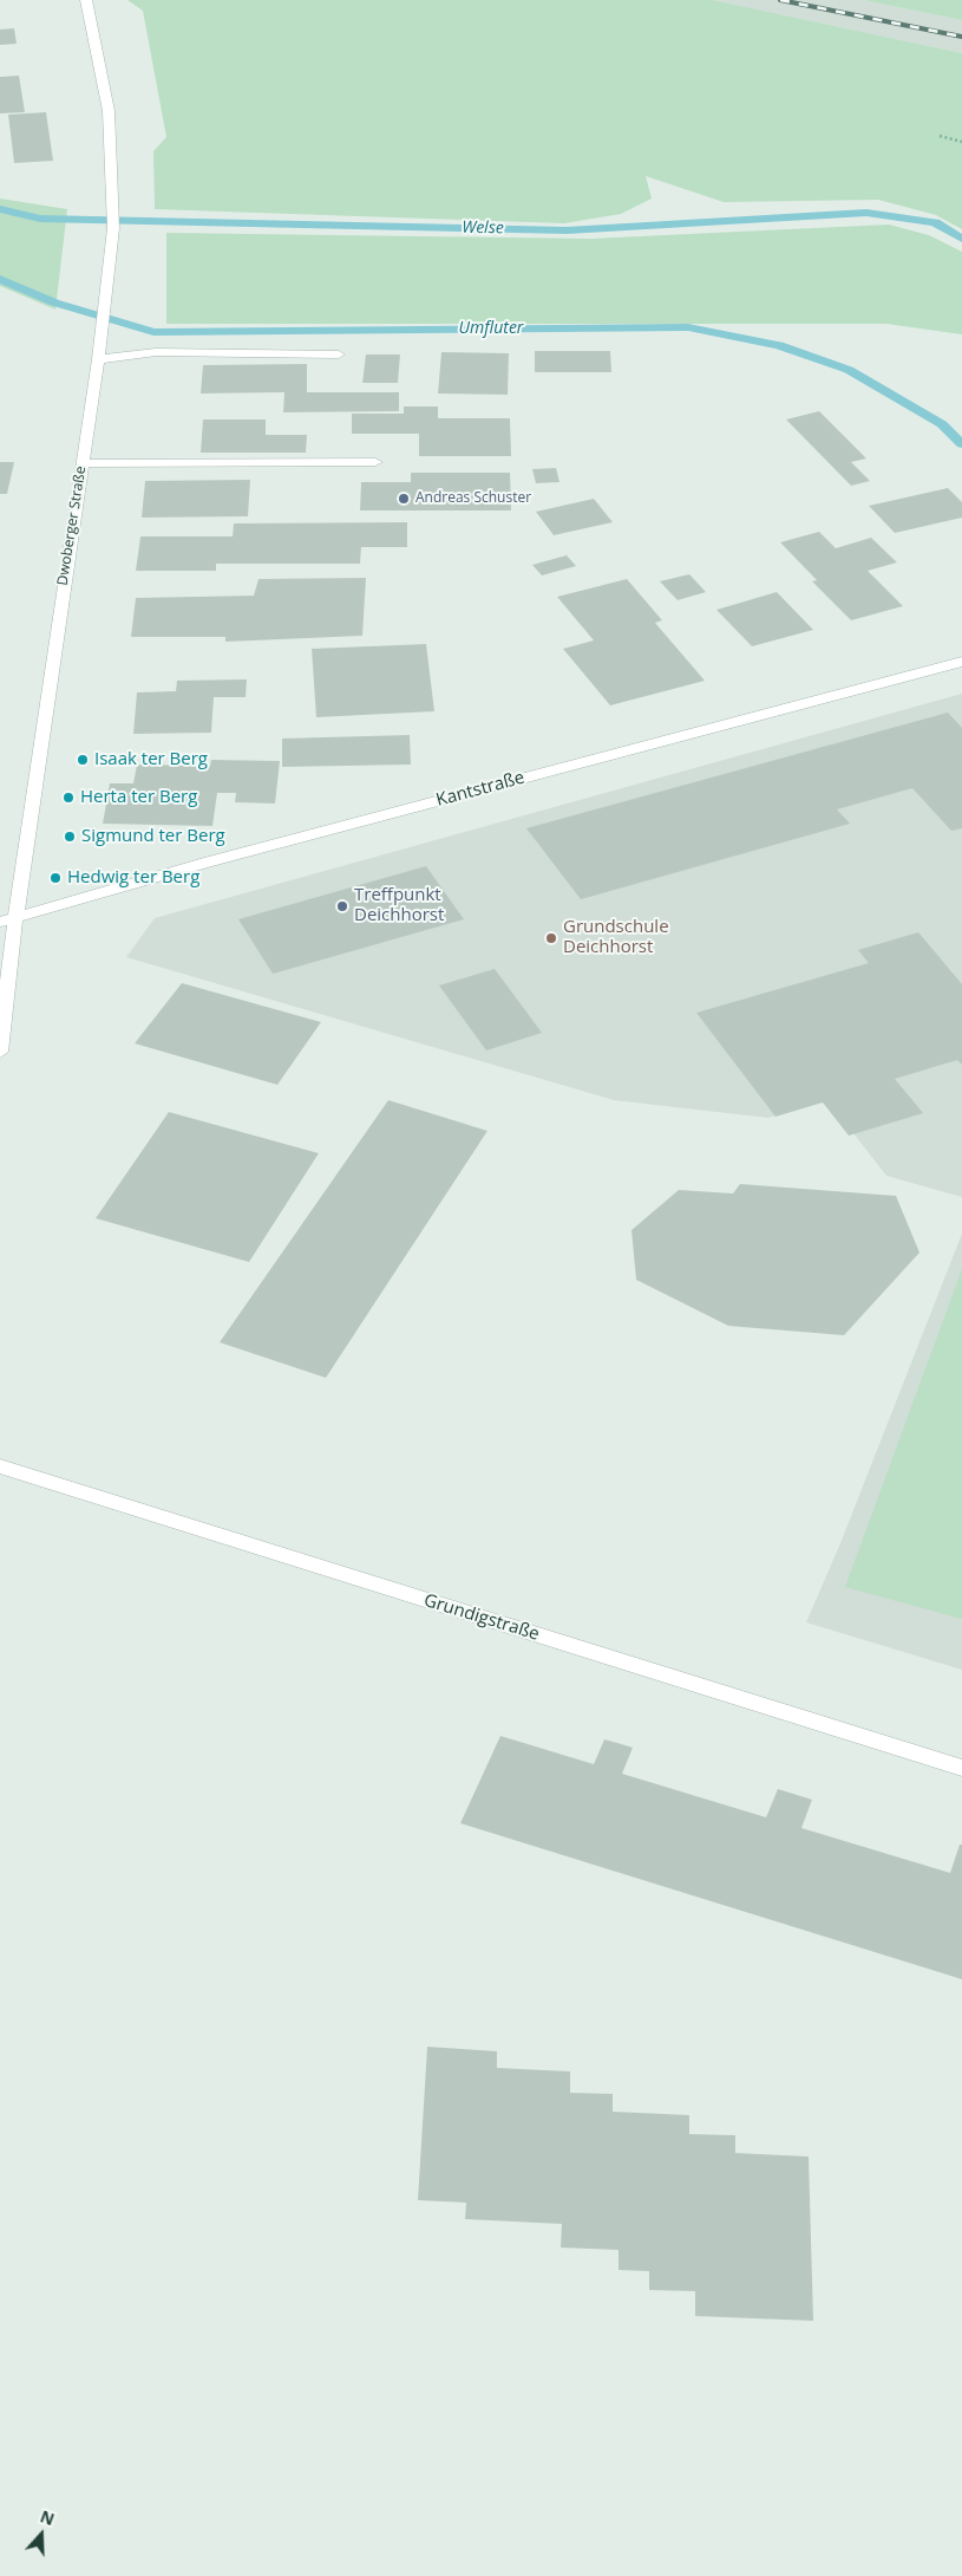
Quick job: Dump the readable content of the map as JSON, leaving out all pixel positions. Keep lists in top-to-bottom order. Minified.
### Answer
{"streets":{"street":["Dwoberger Straße","Kantstraße","Grundigstraße"]},"crossings":[["Dwoberger Straße","Kantstraße"]],"water":["Welse","Umfluter"],"places":["Andreas Schuster","Isaak ter Berg","Herta ter Berg","Sigmund ter Berg","Hedwig ter Berg","Treffpunkt Deichhorst","Grundschule Deichhorst"],"north":"top"}
